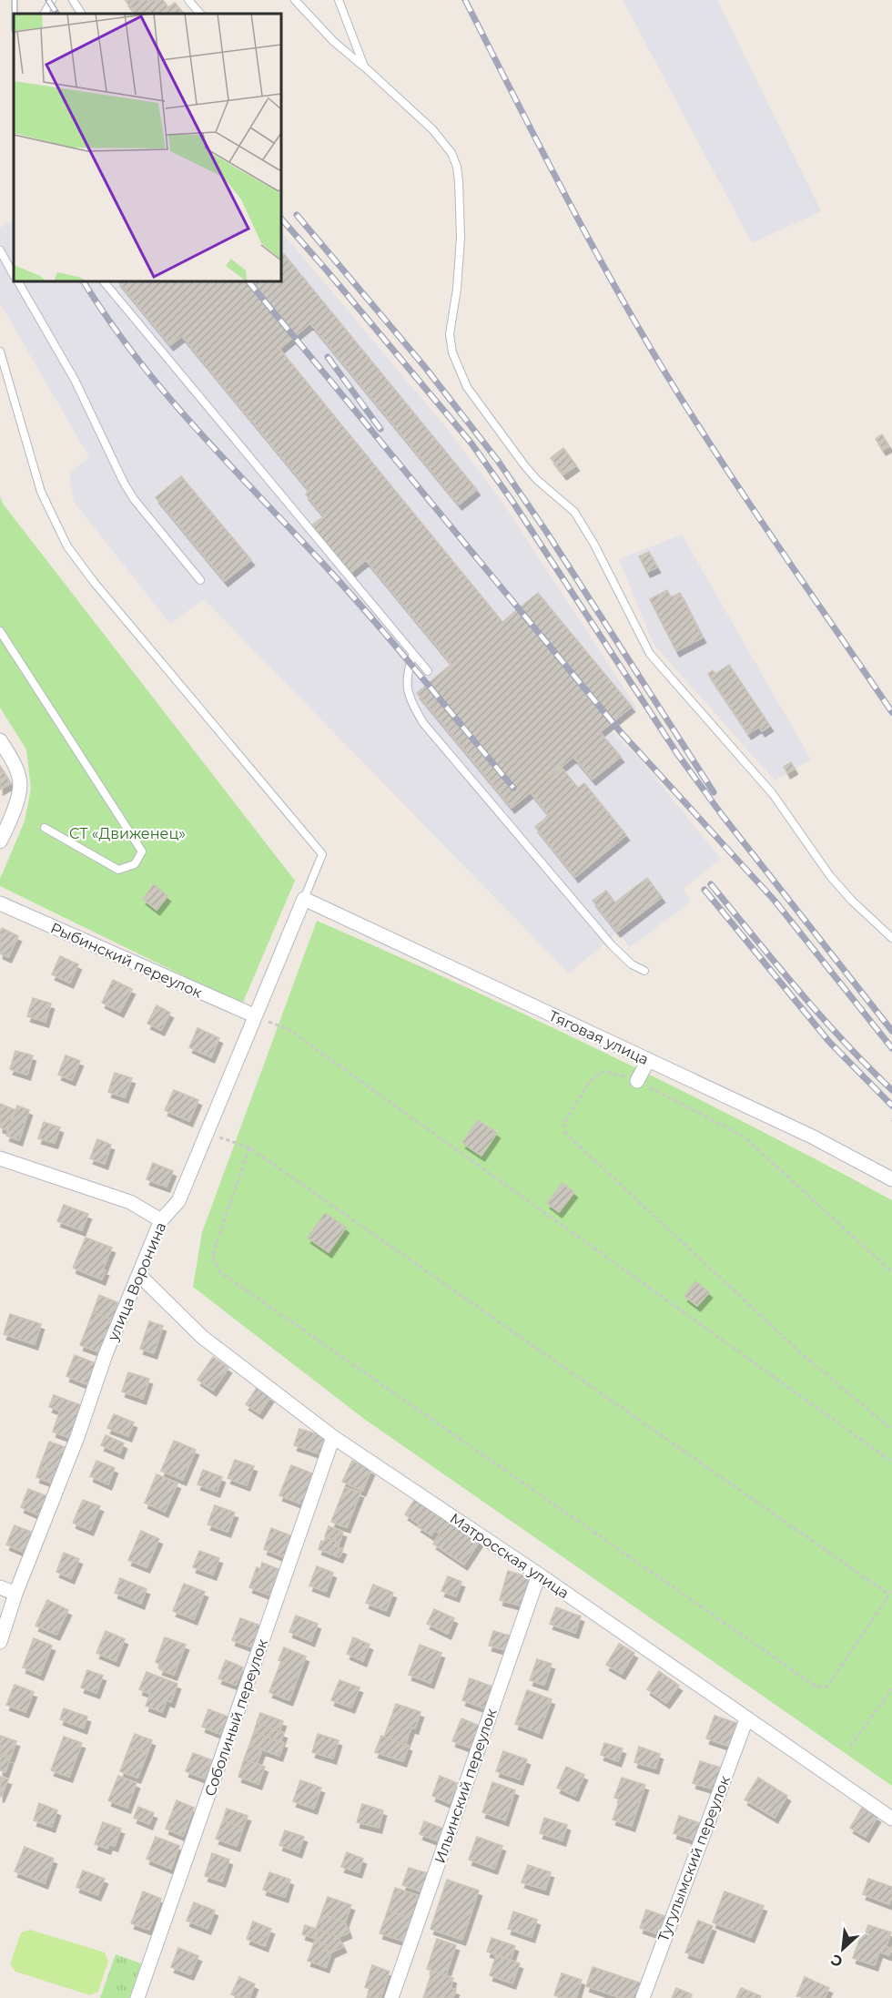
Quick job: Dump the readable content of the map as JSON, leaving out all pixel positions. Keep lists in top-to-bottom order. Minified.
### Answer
{"streets":{"street":["Рыбинский переулок","Тяговая улица","улица Воронина","Матросская улица","Соболиный переулок","Ильинский переулок","Тугулымский переулок"]},"crossings":[["Рыбинский переулок","улица Воронина"],["Тяговая улица","улица Воронина"],["улица Воронина","Матросская улица"],["Матросская улица","Соболиный переулок"],["Матросская улица","Ильинский переулок"],["Матросская улица","Тугулымский переулок"]],"parks":["СТ «Движенец»"],"north":"bottom left"}
